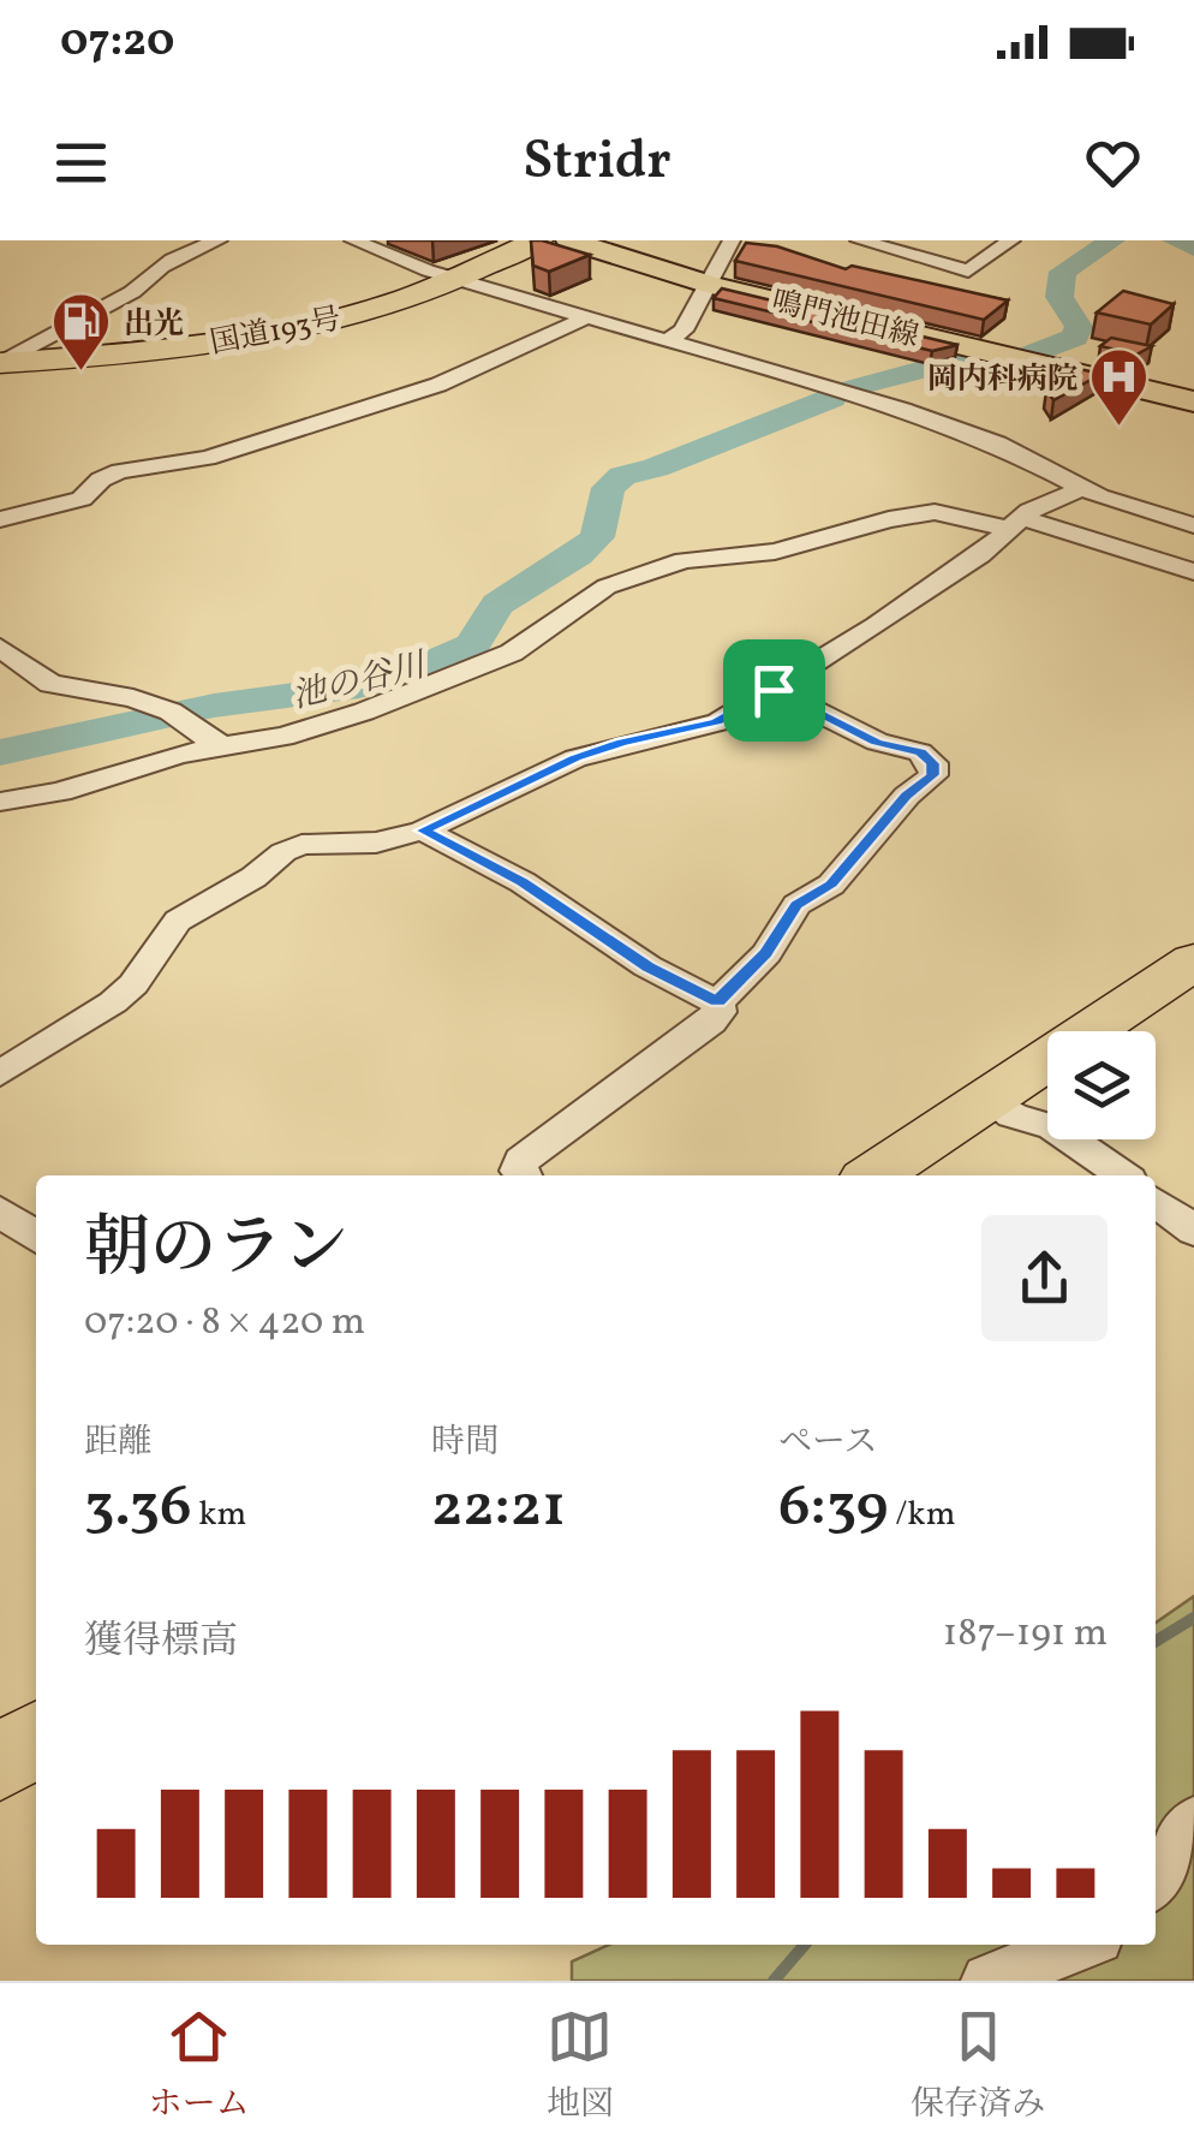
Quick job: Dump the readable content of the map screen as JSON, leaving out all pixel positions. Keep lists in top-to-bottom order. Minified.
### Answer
{"streets":{"highway":["国道193号"],"main road":["鳴門池田線"]},"water":["池の谷川"],"places":{"fuel station":["出光"],"hospital":["岡内科病院"]},"page":{"status":"07:20","header":"Stridr","heading":["朝のラン","07:20 · 8 × 420 m"],"stats":[["距離","3.36 km"],["時間","22:21"],["ペース","6:39 /km"]],"chart":["獲得標高","187–191 m"],"tabs":["ホーム","地図","保存済み"]}}
